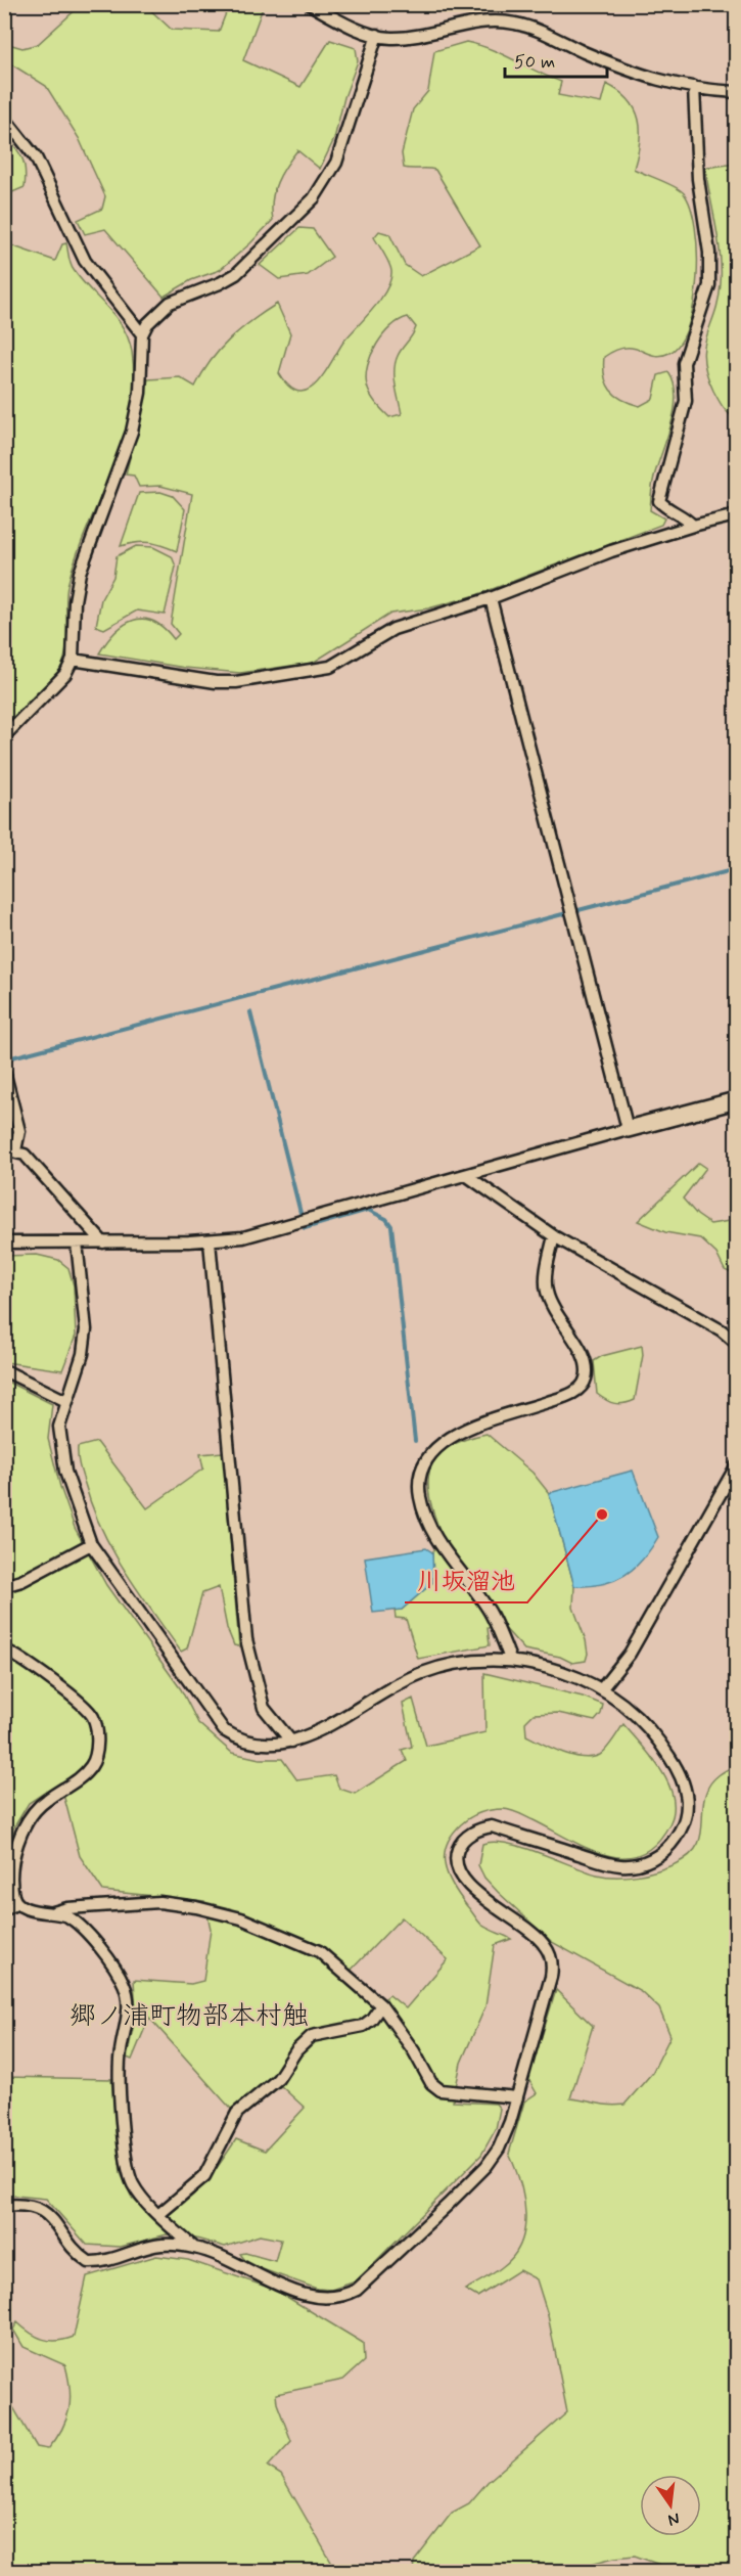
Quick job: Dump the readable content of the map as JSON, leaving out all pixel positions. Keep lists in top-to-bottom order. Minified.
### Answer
{"districts":["郷ノ浦町物部本村触"],"places":["川坂溜池"],"scale_bar":"50 m","north":"bottom"}
